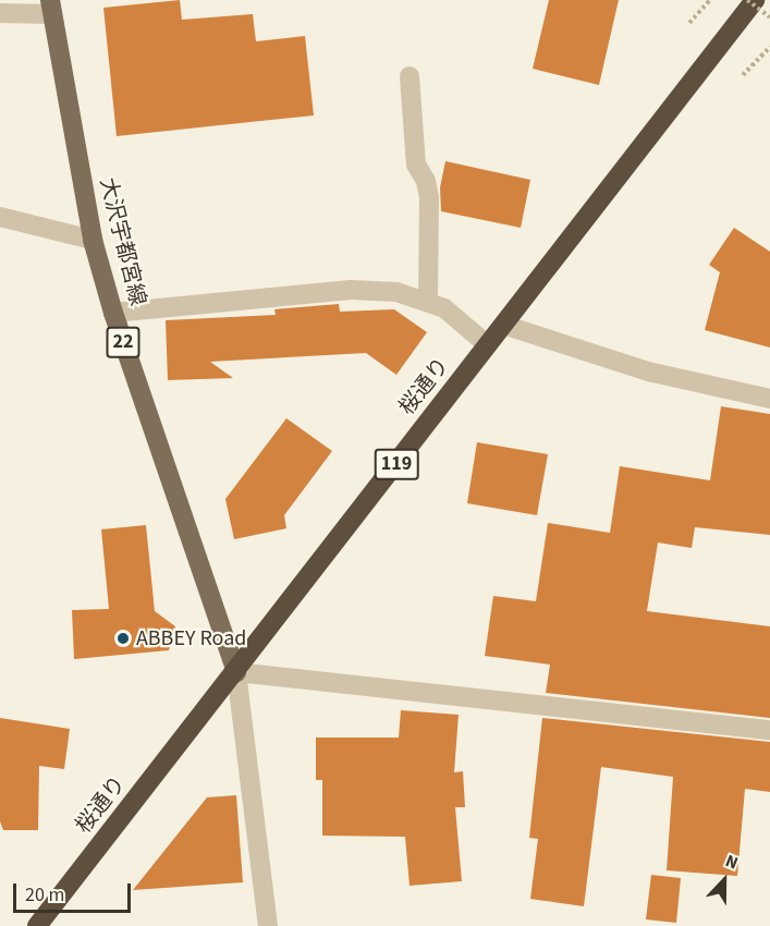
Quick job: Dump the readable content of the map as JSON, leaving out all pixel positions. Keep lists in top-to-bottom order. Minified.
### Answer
{"streets":{"highway":["桜通り","119"],"main road":["大沢宇都宮線","22"]},"crossings":[["大沢宇都宮線","桜通り"]],"places":["ABBEY Road"],"scale_bar":"20 m","north":"top"}
